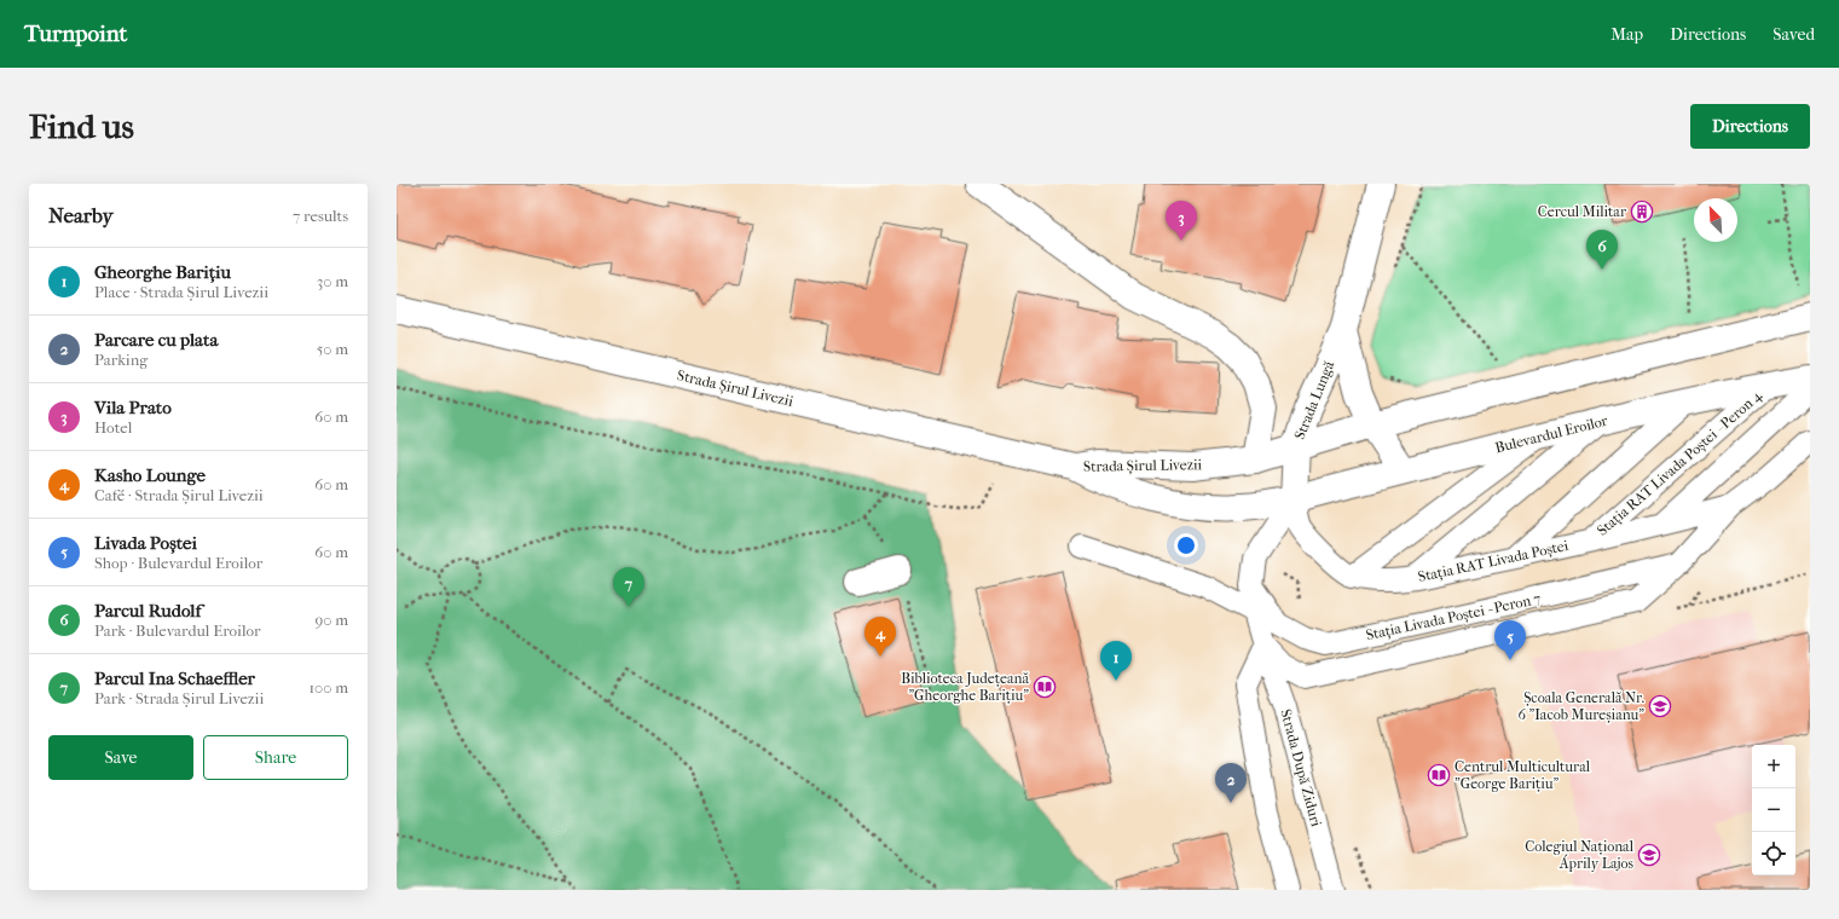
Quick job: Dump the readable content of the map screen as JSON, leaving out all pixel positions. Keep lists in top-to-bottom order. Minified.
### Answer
{"streets":{"main road":["Strada Șirul Livezii","Strada Lungă","Bulevardul Eroilor"],"lane":["Stația RAT Livada Poștei - Peron 4","Stația RAT Livada Poștei","Stația Livada Poștei - Peron 7","Strada După Ziduri"]},"crossings":[["Strada Șirul Livezii","Strada Lungă"],["Strada Șirul Livezii","Bulevardul Eroilor"],["Strada Șirul Livezii","Stația RAT Livada Poștei"],["Strada Șirul Livezii","Strada După Ziduri"],["Strada Lungă","Bulevardul Eroilor"],["Strada Lungă","Stația RAT Livada Poștei"],["Strada Lungă","Strada După Ziduri"],["Bulevardul Eroilor","Stația RAT Livada Poștei - Peron 4"],["Bulevardul Eroilor","Stația RAT Livada Poștei"],["Bulevardul Eroilor","Strada După Ziduri"],["Stația RAT Livada Poștei - Peron 4","Stația RAT Livada Poștei"],["Stația RAT Livada Poștei","Strada După Ziduri"],["Stația Livada Poștei - Peron 7","Strada După Ziduri"]],"places":{"building":["Cercul Militar"],"library":["Biblioteca Județeană \"Gheorghe Barițiu\"","Centrul Multicultural \"George Barițiu\""],"school or university":["Școala Generală Nr. 6 \"Iacob Mureșianu\"","Colegiul Național Áprily Lajos"]},"north":"top left","page":{"header":"Turnpoint","nav":["Map","Directions","Saved"],"buttons":["Directions",["Save","Share"]],"title":"Find us","heading":["Nearby","7 results"],"pins":["3","6","7","4","5","1","2"],"list":[{"mark":"1","name":"Gheorghe Barițiu","note":"Place · Strada Șirul Livezii","value":"30 m"},{"mark":"2","name":"Parcare cu plata","note":"Parking","value":"50 m"},{"mark":"3","name":"Vila Prato","note":"Hotel","value":"60 m"},{"mark":"4","name":"Kasho Lounge","note":"Café · Strada Șirul Livezii","value":"60 m"},{"mark":"5","name":"Livada Poștei","note":"Shop · Bulevardul Eroilor","value":"60 m"},{"mark":"6","name":"Parcul Rudolf","note":"Park · Bulevardul Eroilor","value":"90 m"},{"mark":"7","name":"Parcul Ina Schaeffler","note":"Park · Strada Șirul Livezii","value":"100 m"}],"map_buttons":["+","−"]}}
